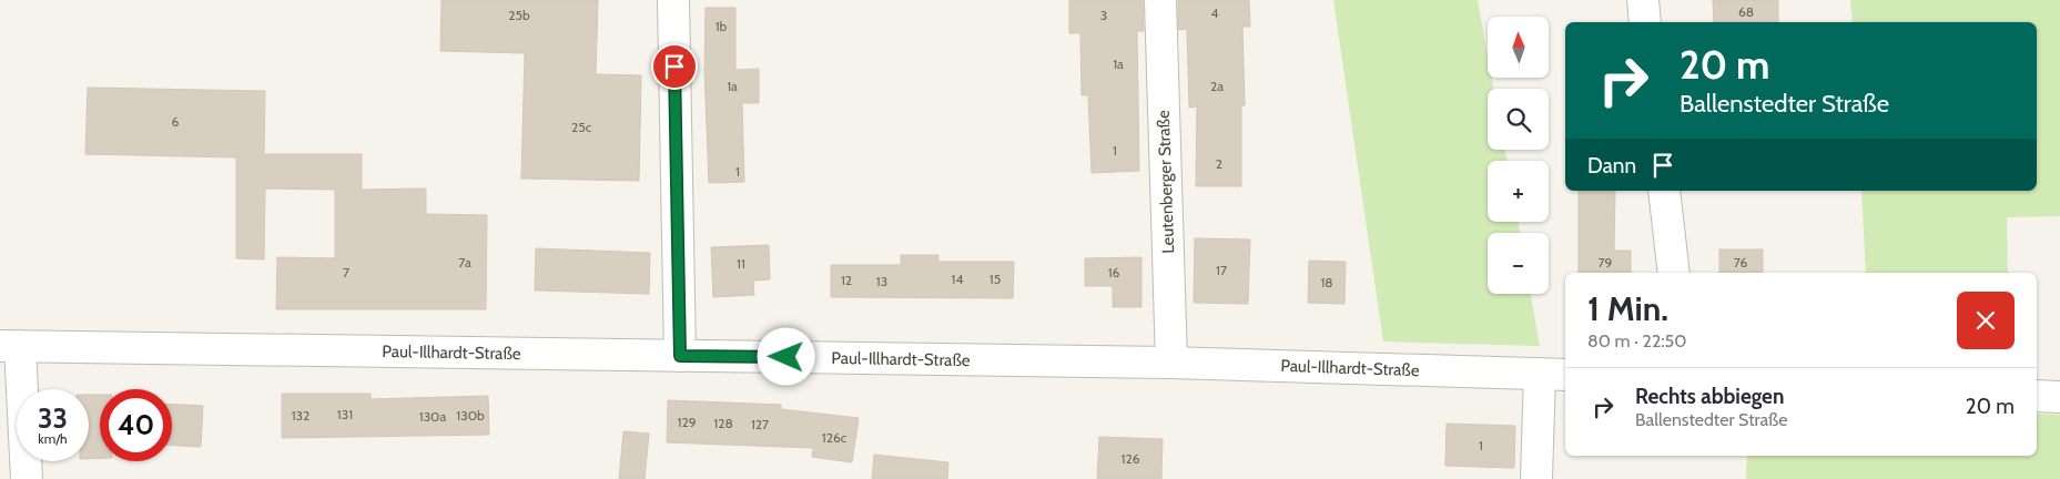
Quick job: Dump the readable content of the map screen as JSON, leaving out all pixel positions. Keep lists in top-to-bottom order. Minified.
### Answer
{"streets":{"street":["Leutenberger Straße","Paul-Illhardt-Straße"]},"crossings":[["Leutenberger Straße","Paul-Illhardt-Straße"]],"house_numbers":["68","4","25b","3","1b","1a","1a","2a","6","25c","1","2","1","7a","79","76","11","17","7","16","14","15","12","13","18","131","132","130b","130a","129","128","127","126c","1","126"],"north":"top","page":{"map_buttons":["+","−"],"turn":["20 m","Ballenstedter Straße"],"then":"Dann","heading":["1 Min.","80 m · 22:50"],"list":[{"name":"Rechts abbiegen","note":"Ballenstedter Straße","value":"20 m"}],"speed":"33 km/h","limit":"40"}}
